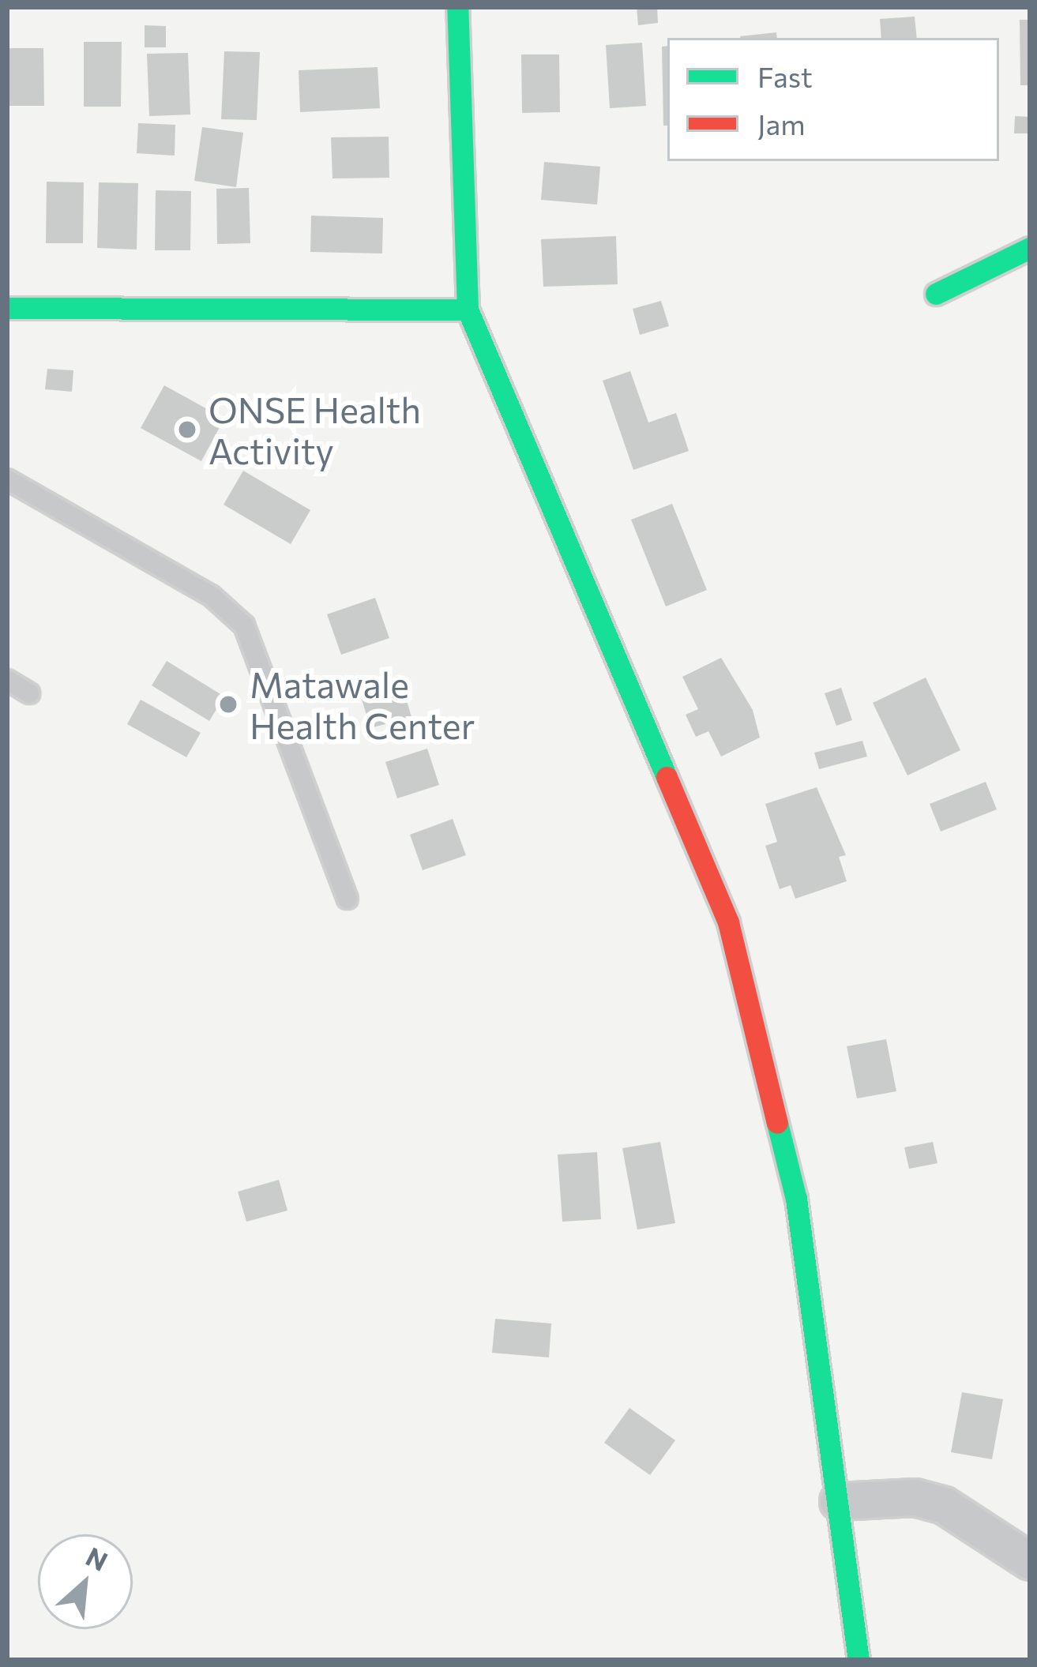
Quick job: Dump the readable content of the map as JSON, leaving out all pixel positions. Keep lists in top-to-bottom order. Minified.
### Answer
{"places":["ONSE Health Activity","Matawale Health Center"],"legend":["Fast","Jam"],"north":"top right"}
